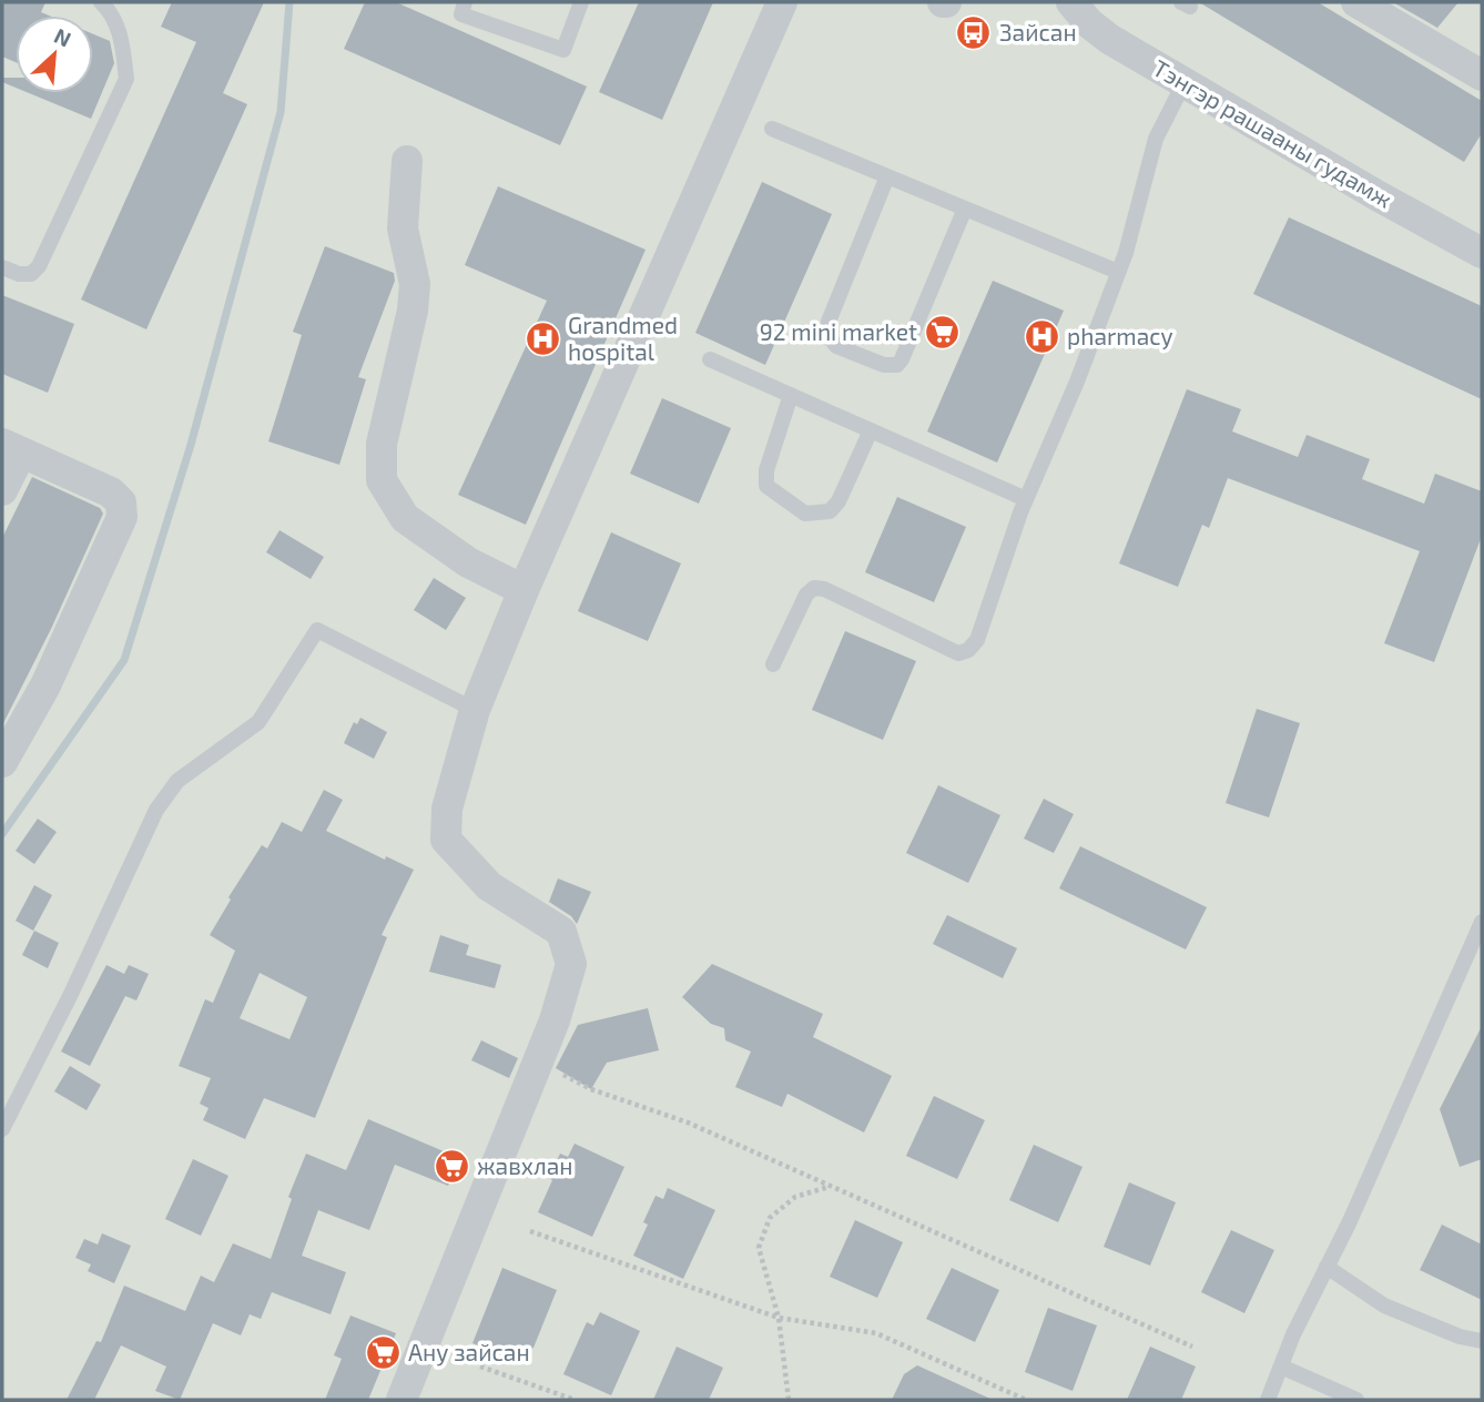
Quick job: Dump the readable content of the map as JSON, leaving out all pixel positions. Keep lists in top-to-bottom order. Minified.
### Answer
{"streets":{"street":["Тэнгэр рашааны гудамж"]},"places":{"bus stop":["Зайсан"],"supermarket":["92 mini market","жавхлан","Ану зайсан"],"hospital":["pharmacy","Grandmed hospital"]},"north":"top right"}
